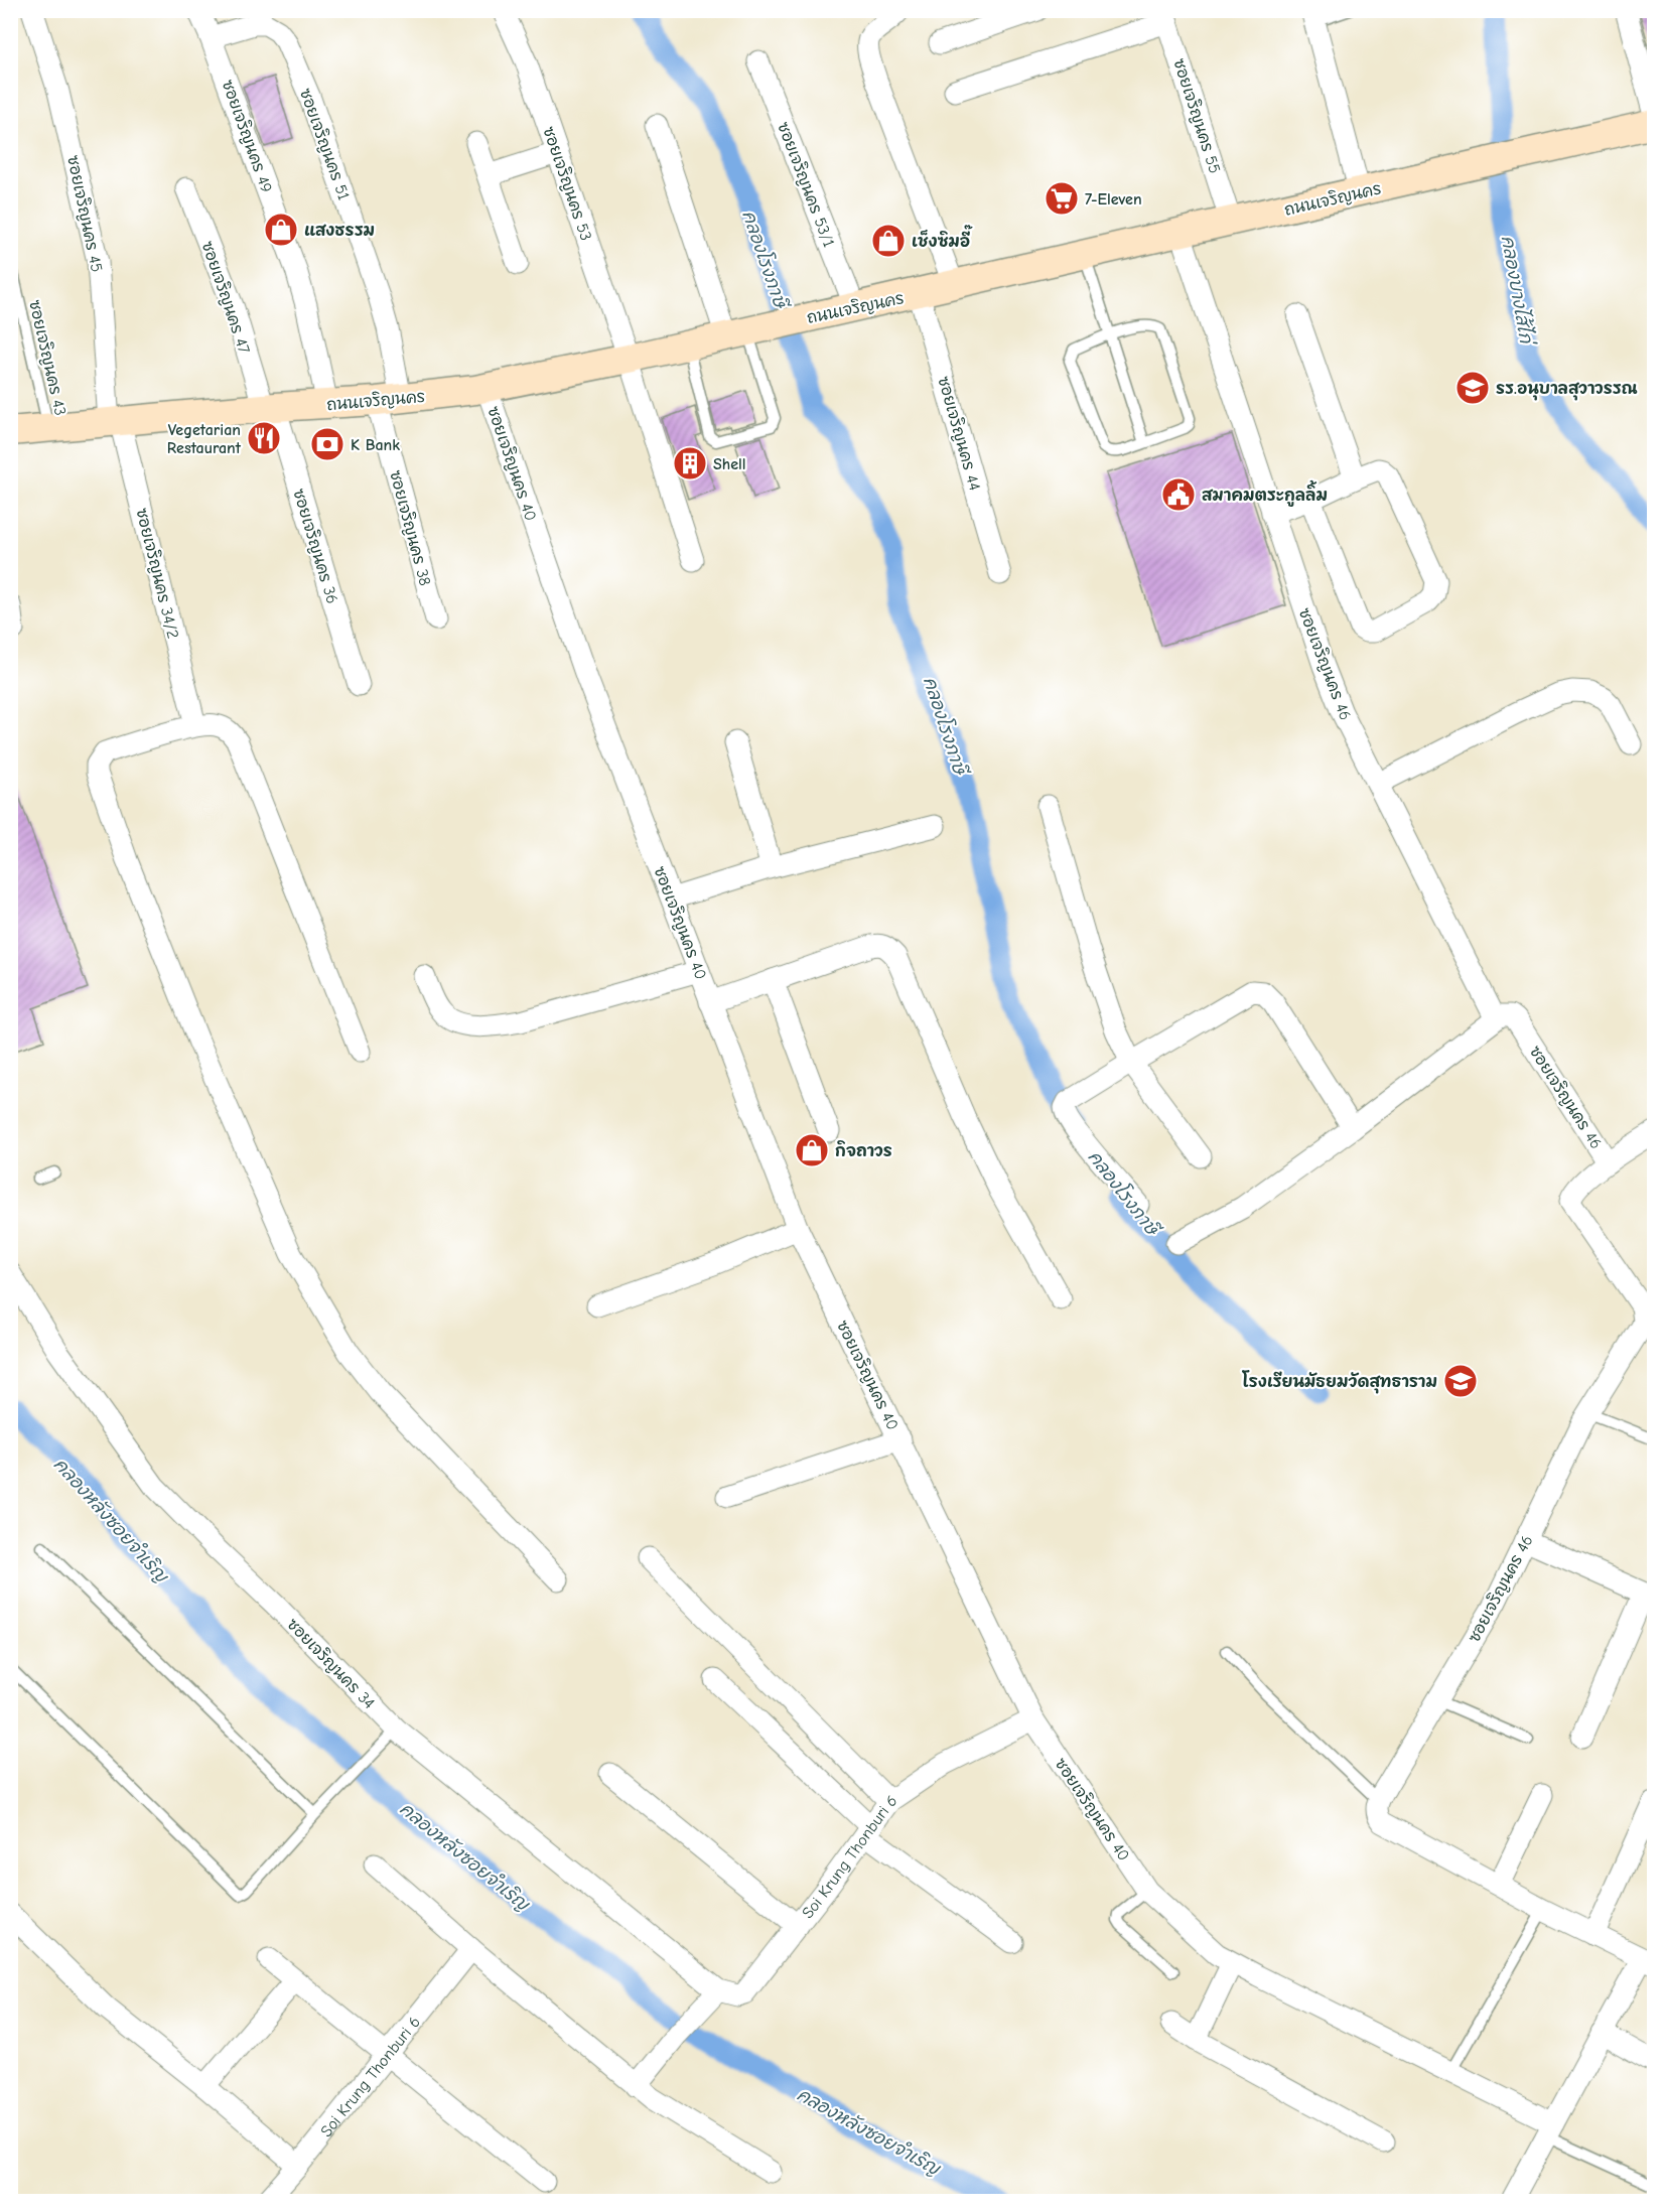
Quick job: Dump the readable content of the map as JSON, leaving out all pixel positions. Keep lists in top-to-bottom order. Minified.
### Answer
{"streets":{"main road":["ถนนเจริญนคร"],"street":["ซอยเจริญนคร 55","ซอยเจริญนคร 49","ซอยเจริญนคร 51","ซอยเจริญนคร 53","ซอยเจริญนคร 53/1","ซอยเจริญนคร 45","ซอยเจริญนคร 47","ซอยเจริญนคร 44","ซอยเจริญนคร 40","ซอยเจริญนคร 38","ซอยเจริญนคร 36","ซอยเจริญนคร 34/2","ซอยเจริญนคร 46","ซอยเจริญนคร 34","Soi Krung Thonburi 6"],"lane":["ซอยเจริญนคร 43"]},"crossings":[["ซอยเจริญนคร 55","ถนนเจริญนคร"],["ซอยเจริญนคร 49","ซอยเจริญนคร 51"],["ซอยเจริญนคร 49","ถนนเจริญนคร"],["ซอยเจริญนคร 51","ถนนเจริญนคร"],["ซอยเจริญนคร 51","ซอยเจริญนคร 38"],["ซอยเจริญนคร 53","ถนนเจริญนคร"],["ซอยเจริญนคร 53/1","ถนนเจริญนคร"],["ถนนเจริญนคร","ซอยเจริญนคร 45"],["ถนนเจริญนคร","ซอยเจริญนคร 47"],["ถนนเจริญนคร","ซอยเจริญนคร 43"],["ถนนเจริญนคร","ซอยเจริญนคร 44"],["ถนนเจริญนคร","ซอยเจริญนคร 40"],["ถนนเจริญนคร","ซอยเจริญนคร 38"],["ถนนเจริญนคร","ซอยเจริญนคร 36"],["ถนนเจริญนคร","ซอยเจริญนคร 34/2"],["ถนนเจริญนคร","ซอยเจริญนคร 46"],["ซอยเจริญนคร 45","ซอยเจริญนคร 34/2"],["ซอยเจริญนคร 47","ซอยเจริญนคร 36"],["ซอยเจริญนคร 40","Soi Krung Thonburi 6"],["ซอยเจริญนคร 34","Soi Krung Thonburi 6"]],"water":["คลองโรงภาษี","คลองบางไส้ไก่","คลองหลังซอยจำเริญ"],"places":{"supermarket":["7-Eleven"],"shop":["แสงธรรม","เช็งซิมอี๊","กิจถาวร"],"school or university":["รร.อนุบาลสุวาวรรณ","โรงเรียนมัธยมวัดสุทธาราม"],"restaurant":["Vegetarian Restaurant"],"bank":["K Bank"],"building":["Shell"],"public building":["สมาคมตระกูลลิ้ม"]}}
